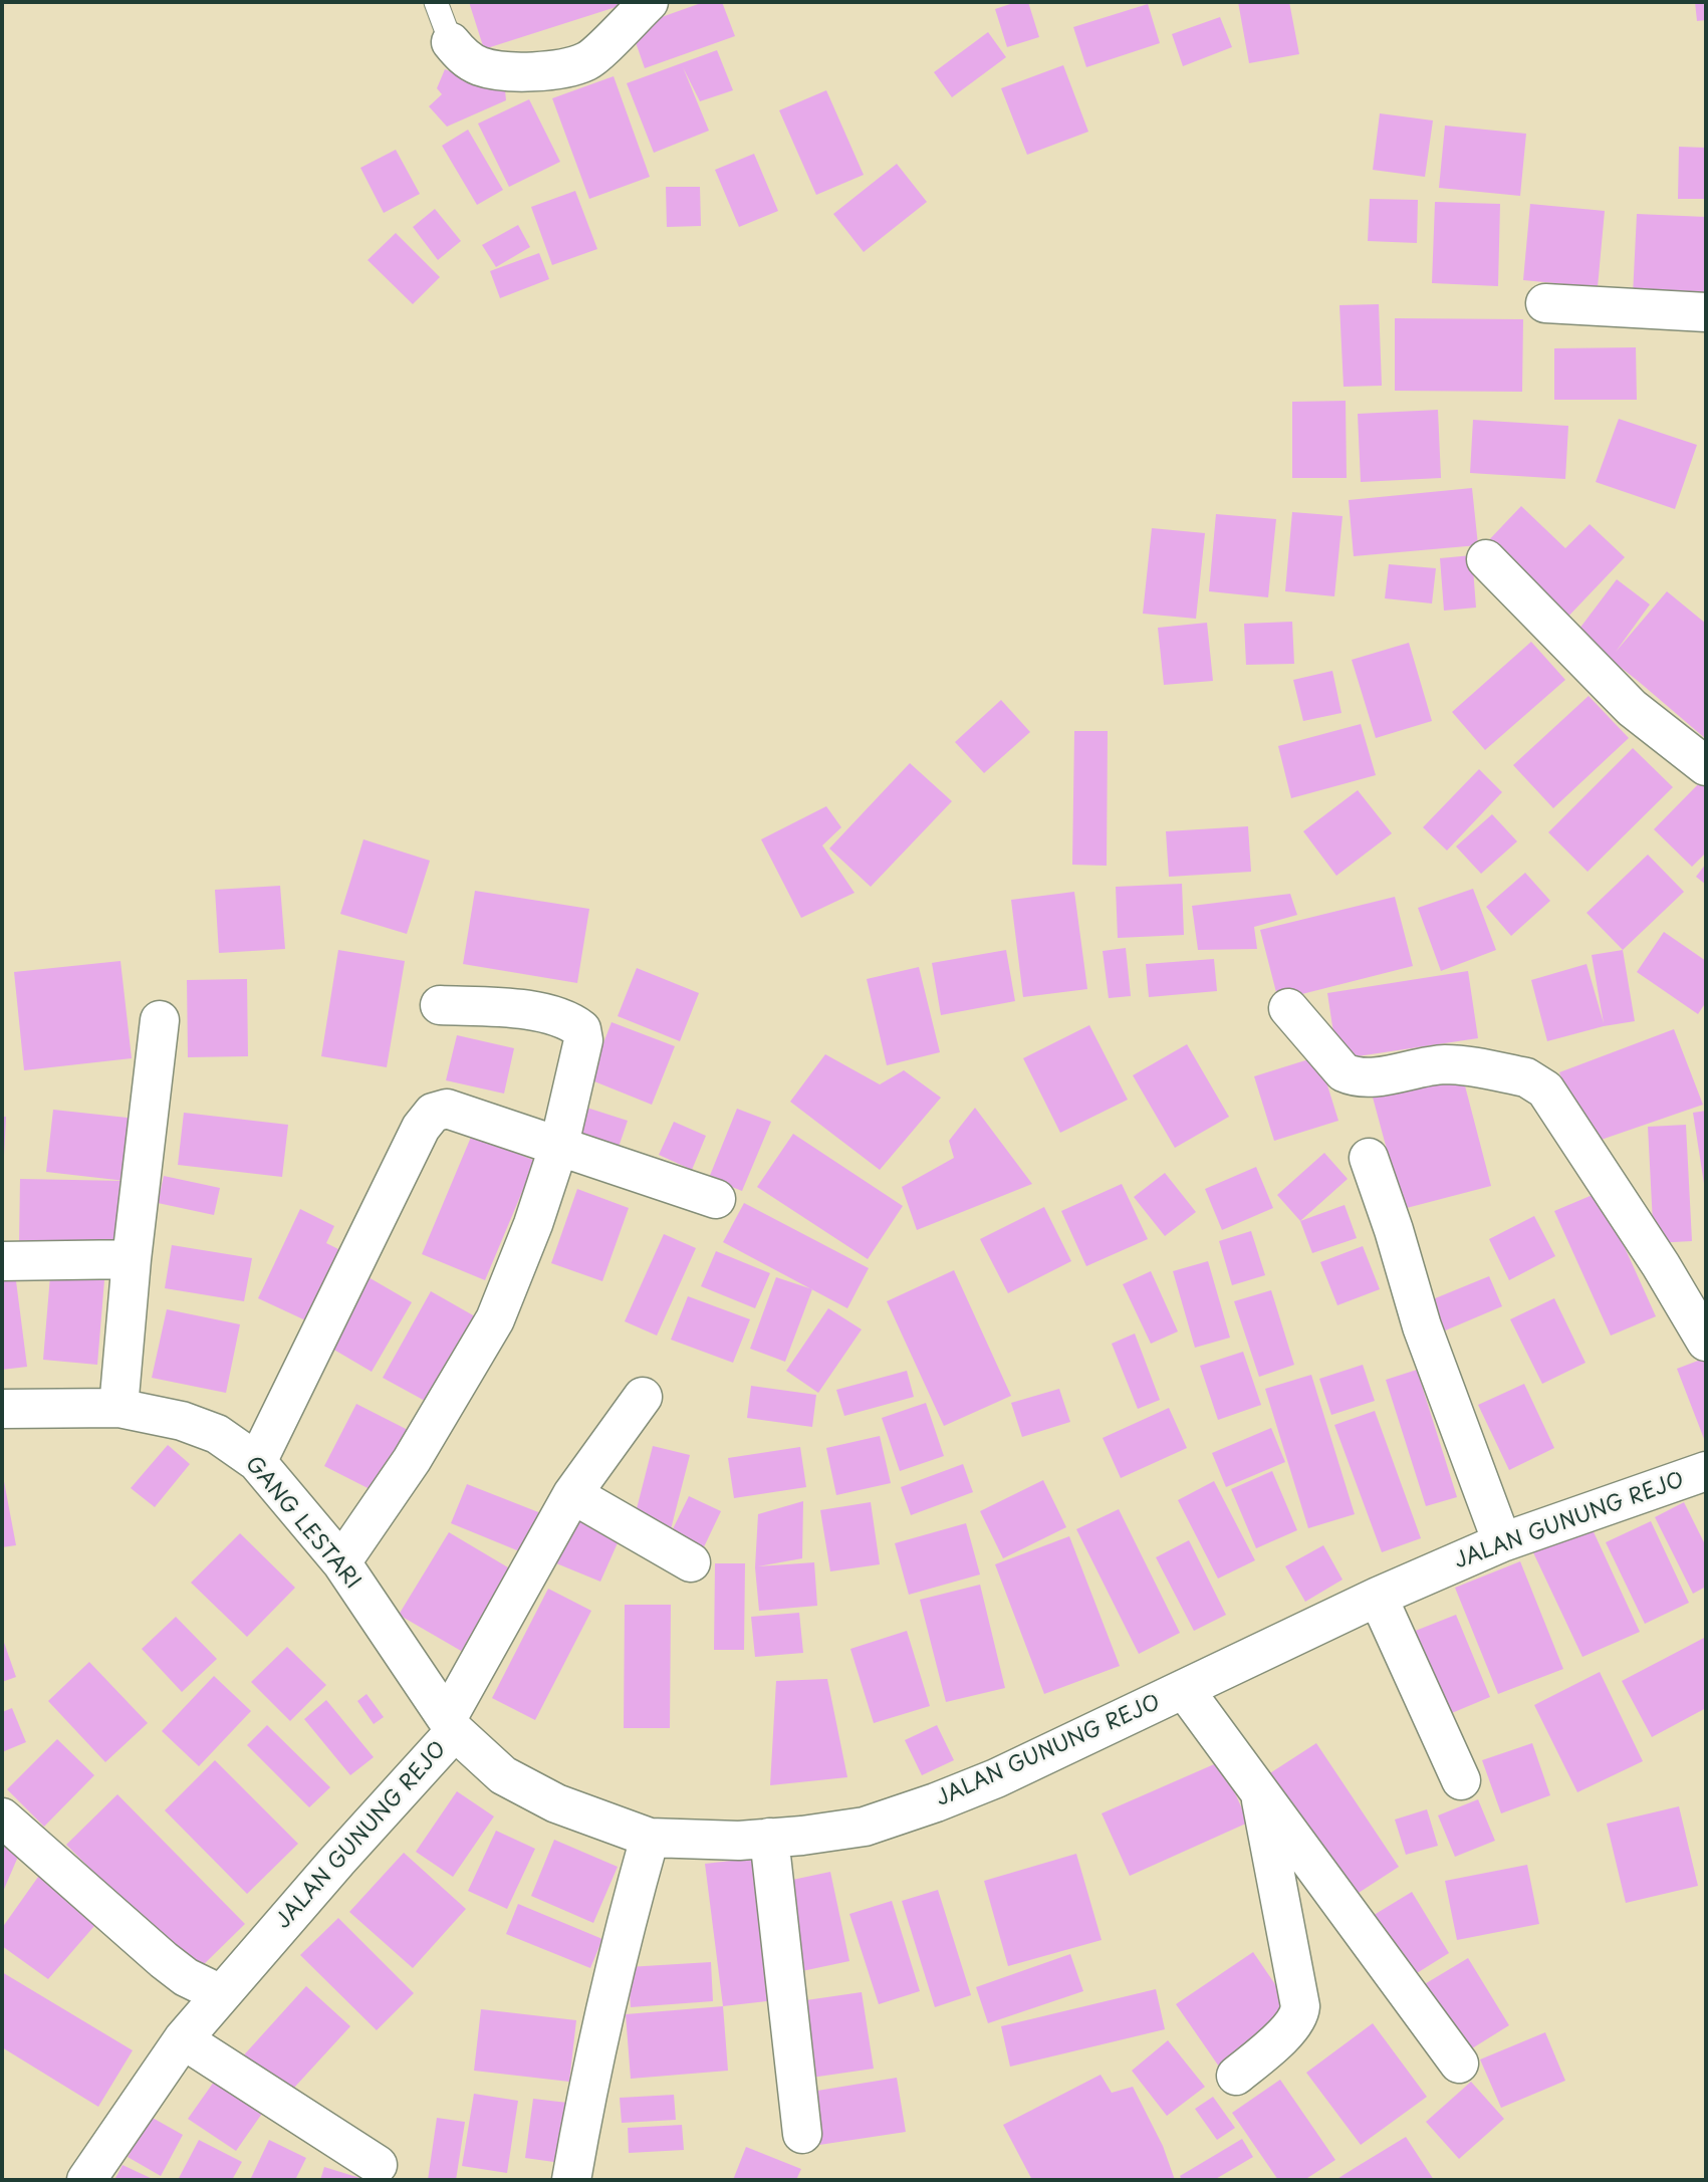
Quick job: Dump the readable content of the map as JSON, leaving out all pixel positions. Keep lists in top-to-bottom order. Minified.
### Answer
{"streets":{"street":["JALAN GUNUNG REJO","GANG LESTARI"]},"crossings":[["JALAN GUNUNG REJO","GANG LESTARI"]]}
